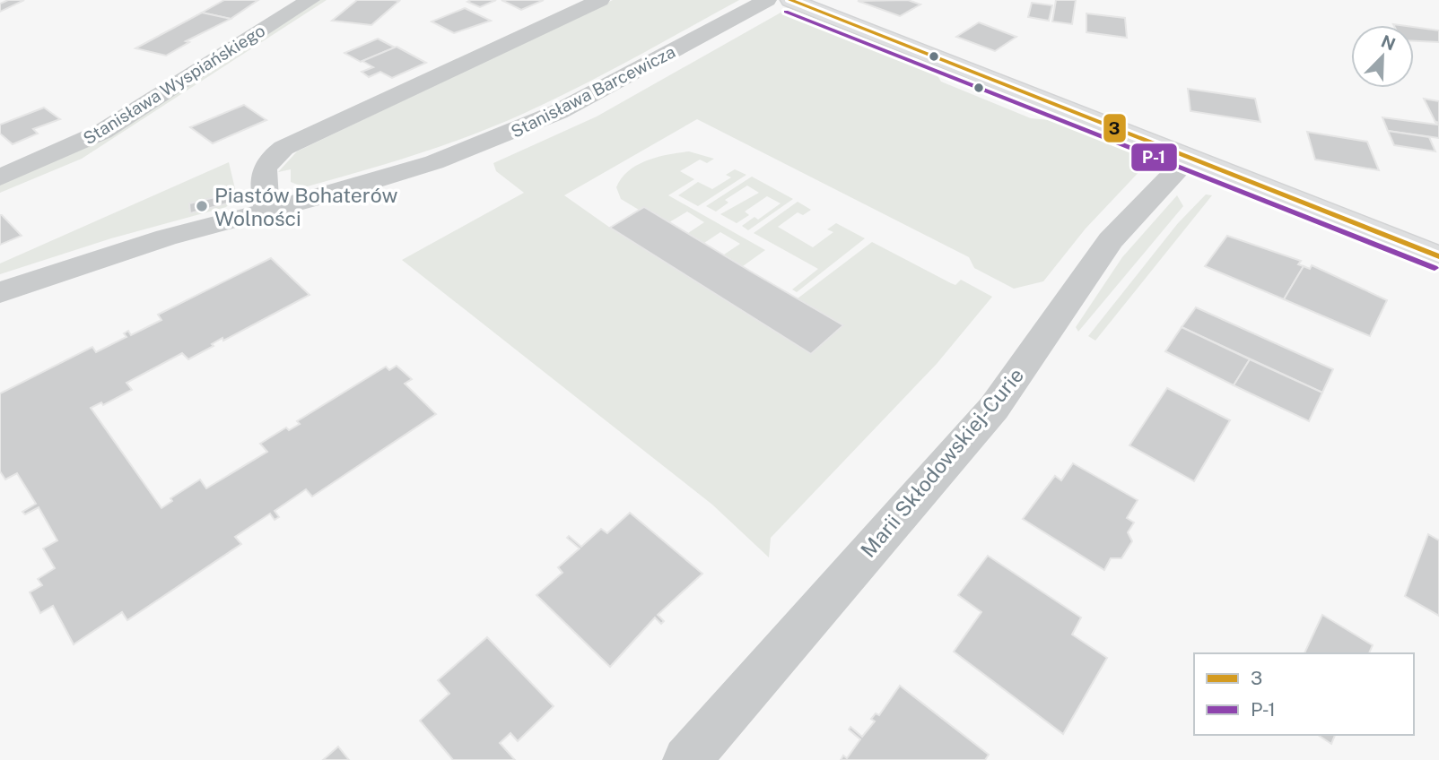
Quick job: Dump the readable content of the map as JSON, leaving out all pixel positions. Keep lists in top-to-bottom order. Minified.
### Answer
{"streets":{"street":["Stanisława Wyspiańskiego","Stanisława Barcewicza","Marii Skłodowskiej-Curie"]},"places":["Piastów Bohaterów Wolności"],"lines":["transit line 3","transit line P-1"],"legend":["3","P-1"],"north":"top right"}
